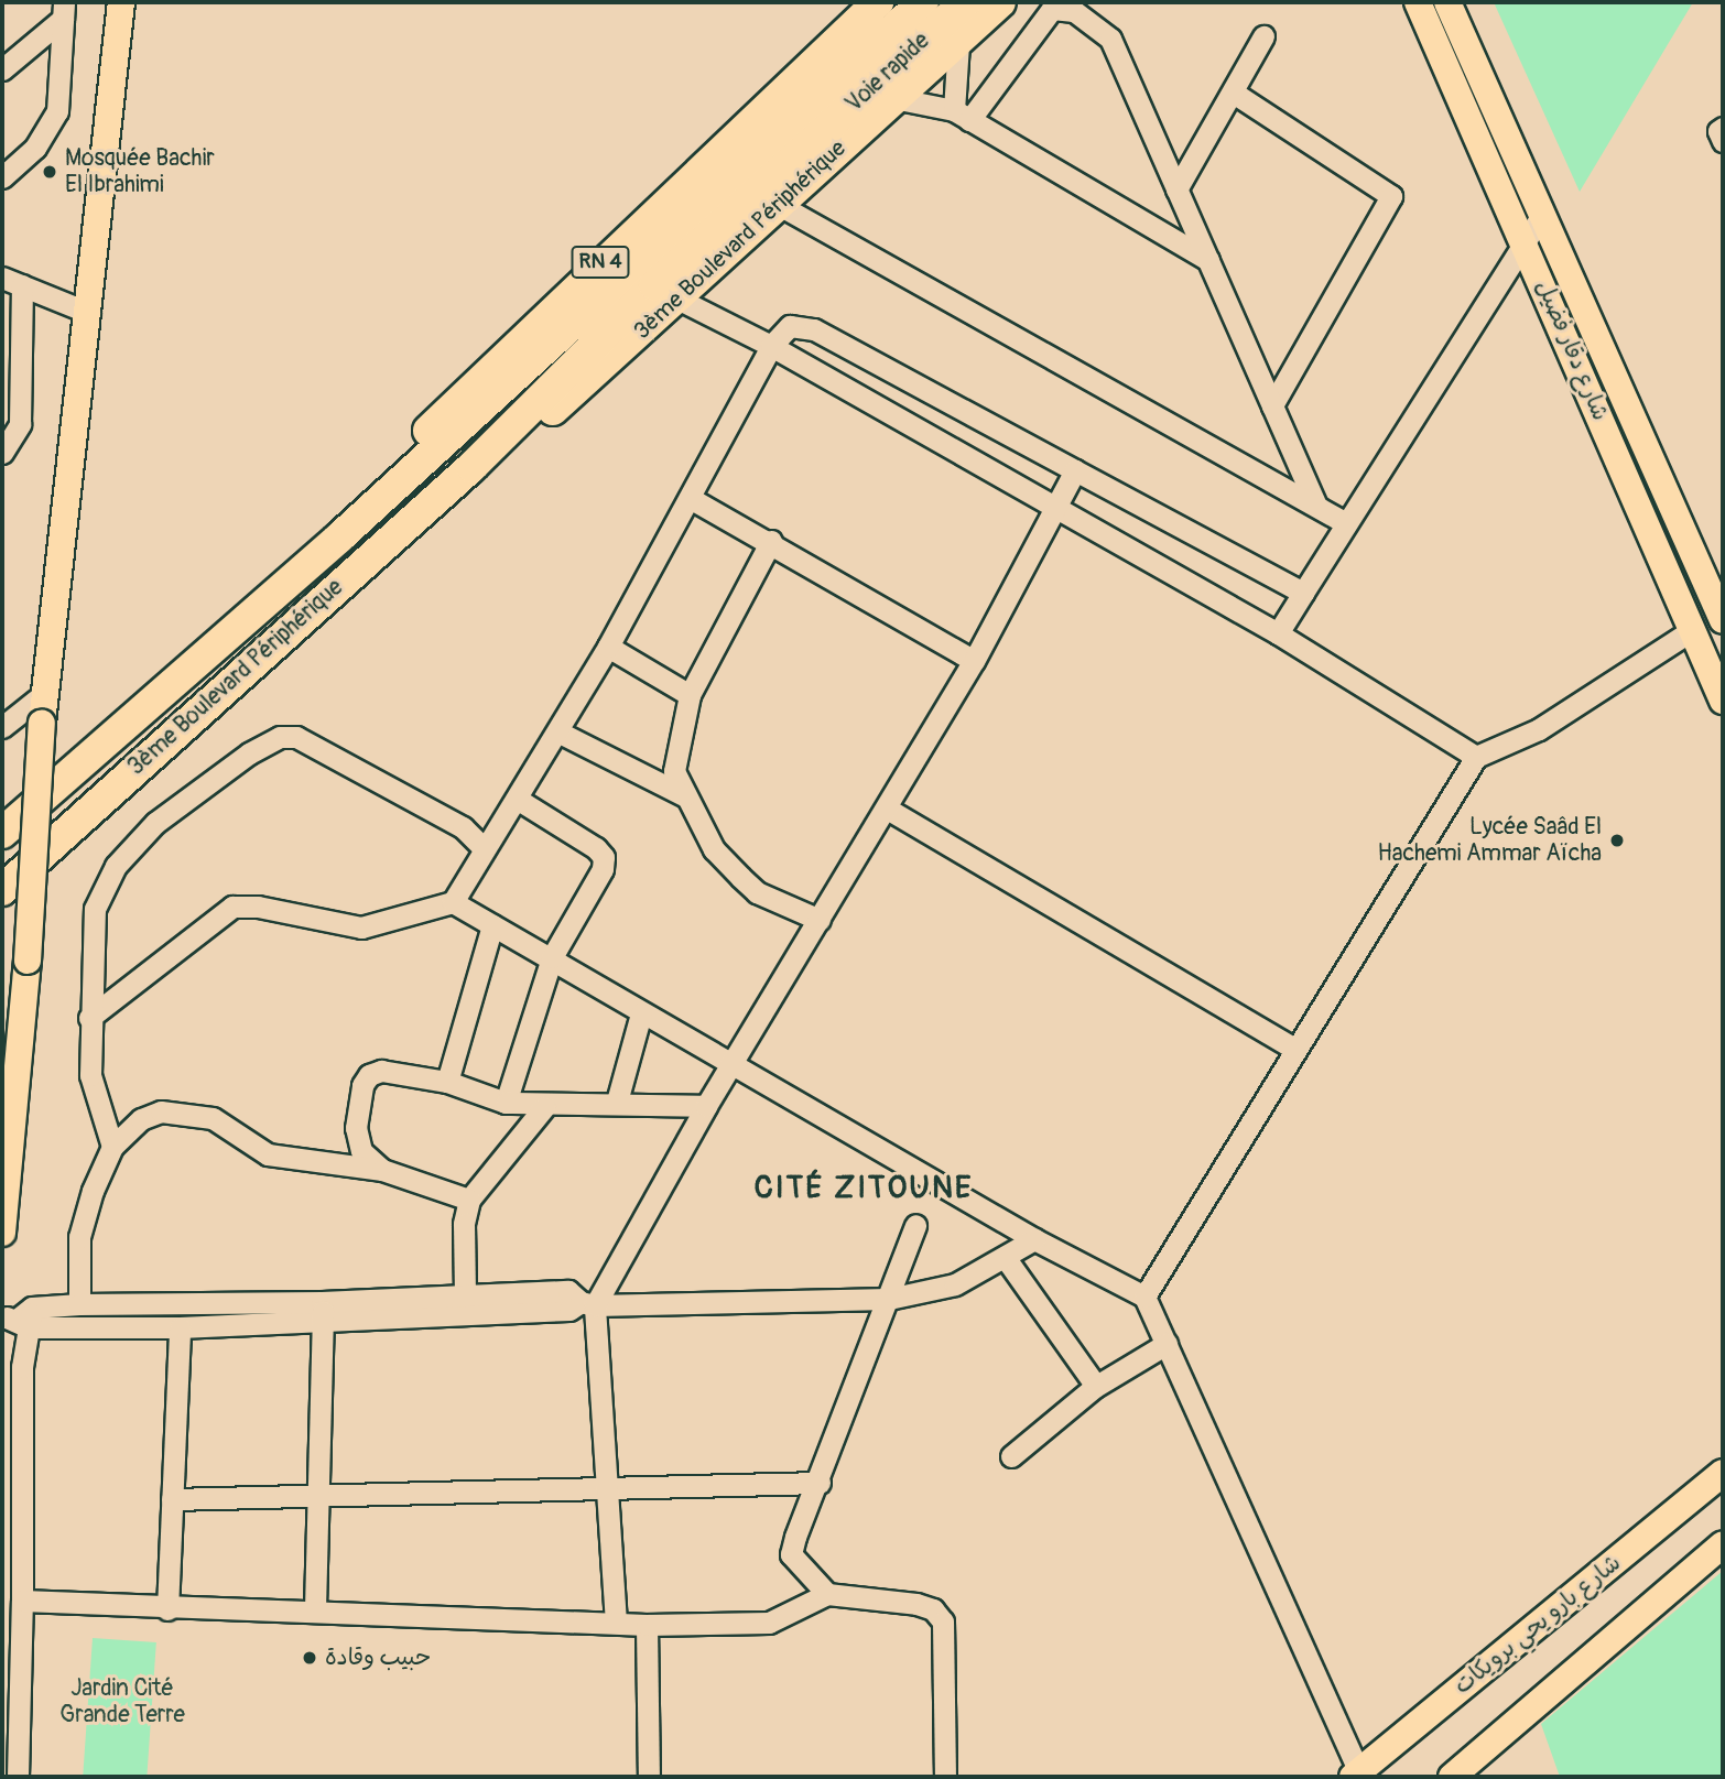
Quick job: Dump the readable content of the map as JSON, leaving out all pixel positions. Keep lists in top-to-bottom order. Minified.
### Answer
{"streets":{"highway":["Voie rapide","3ème Boulevard Périphérique","RN 4"],"main road":["شارع دقار فضيل","شارع بارو يحي برويكات"]},"crossings":[["Voie rapide","3ème Boulevard Périphérique"]],"districts":["CITÉ ZITOUNE"],"parks":["Jardin Cité Grande Terre"],"places":["Mosquée Bachir El Ibrahimi","Lycée Saâd El Hachemi Ammar Aïcha","حبيب وقادة"]}
